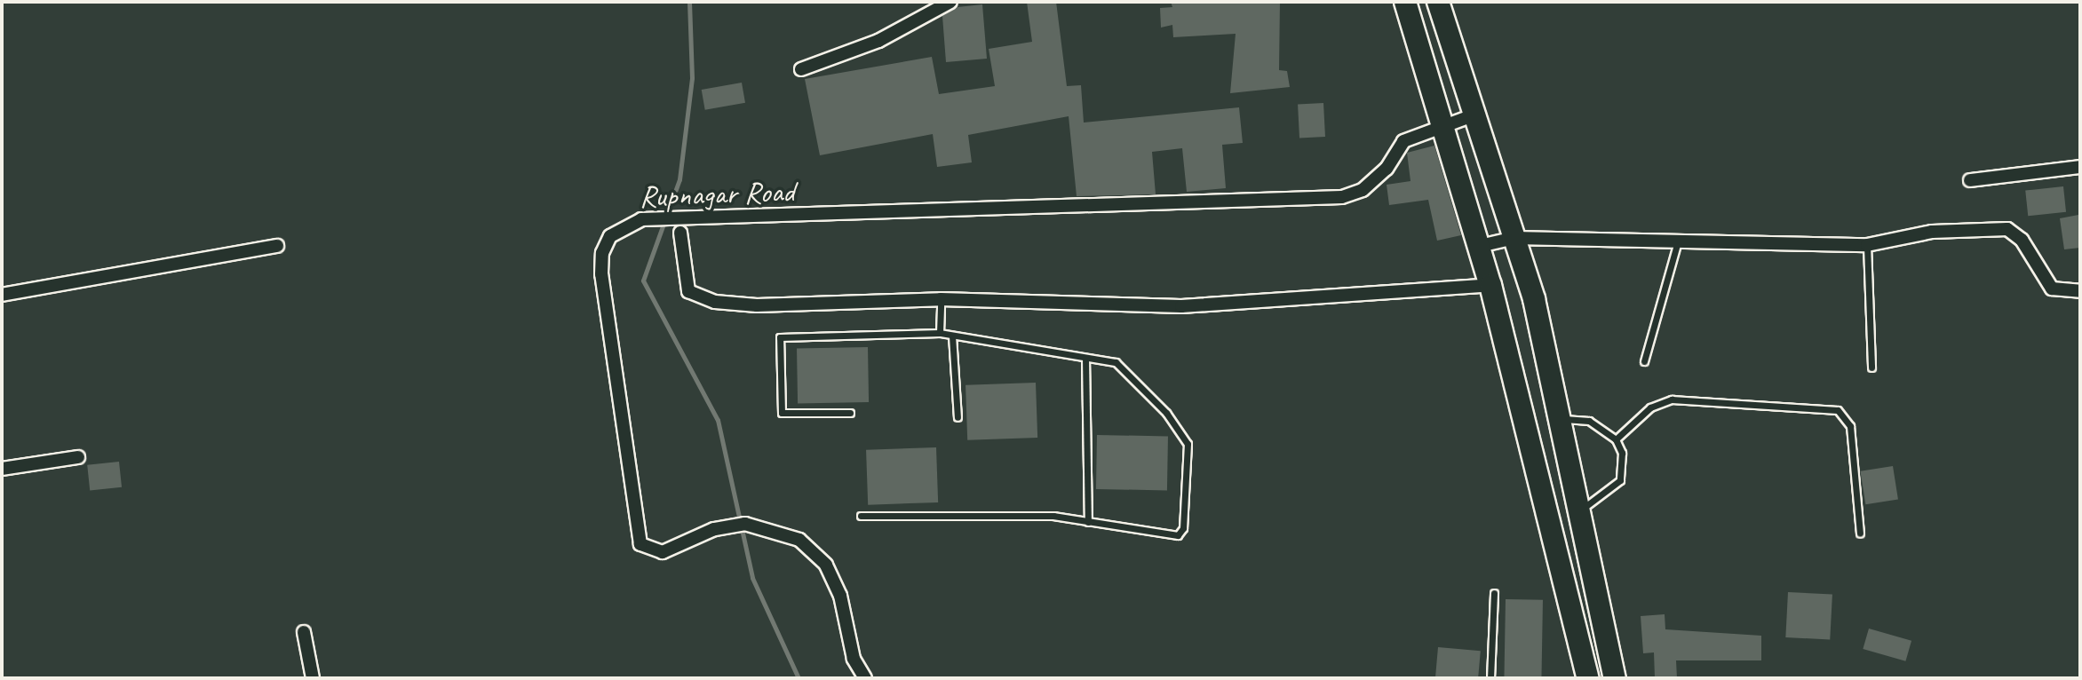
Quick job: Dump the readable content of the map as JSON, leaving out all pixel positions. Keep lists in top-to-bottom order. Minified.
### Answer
{"streets":{"street":["Rupnagar Road"]}}
